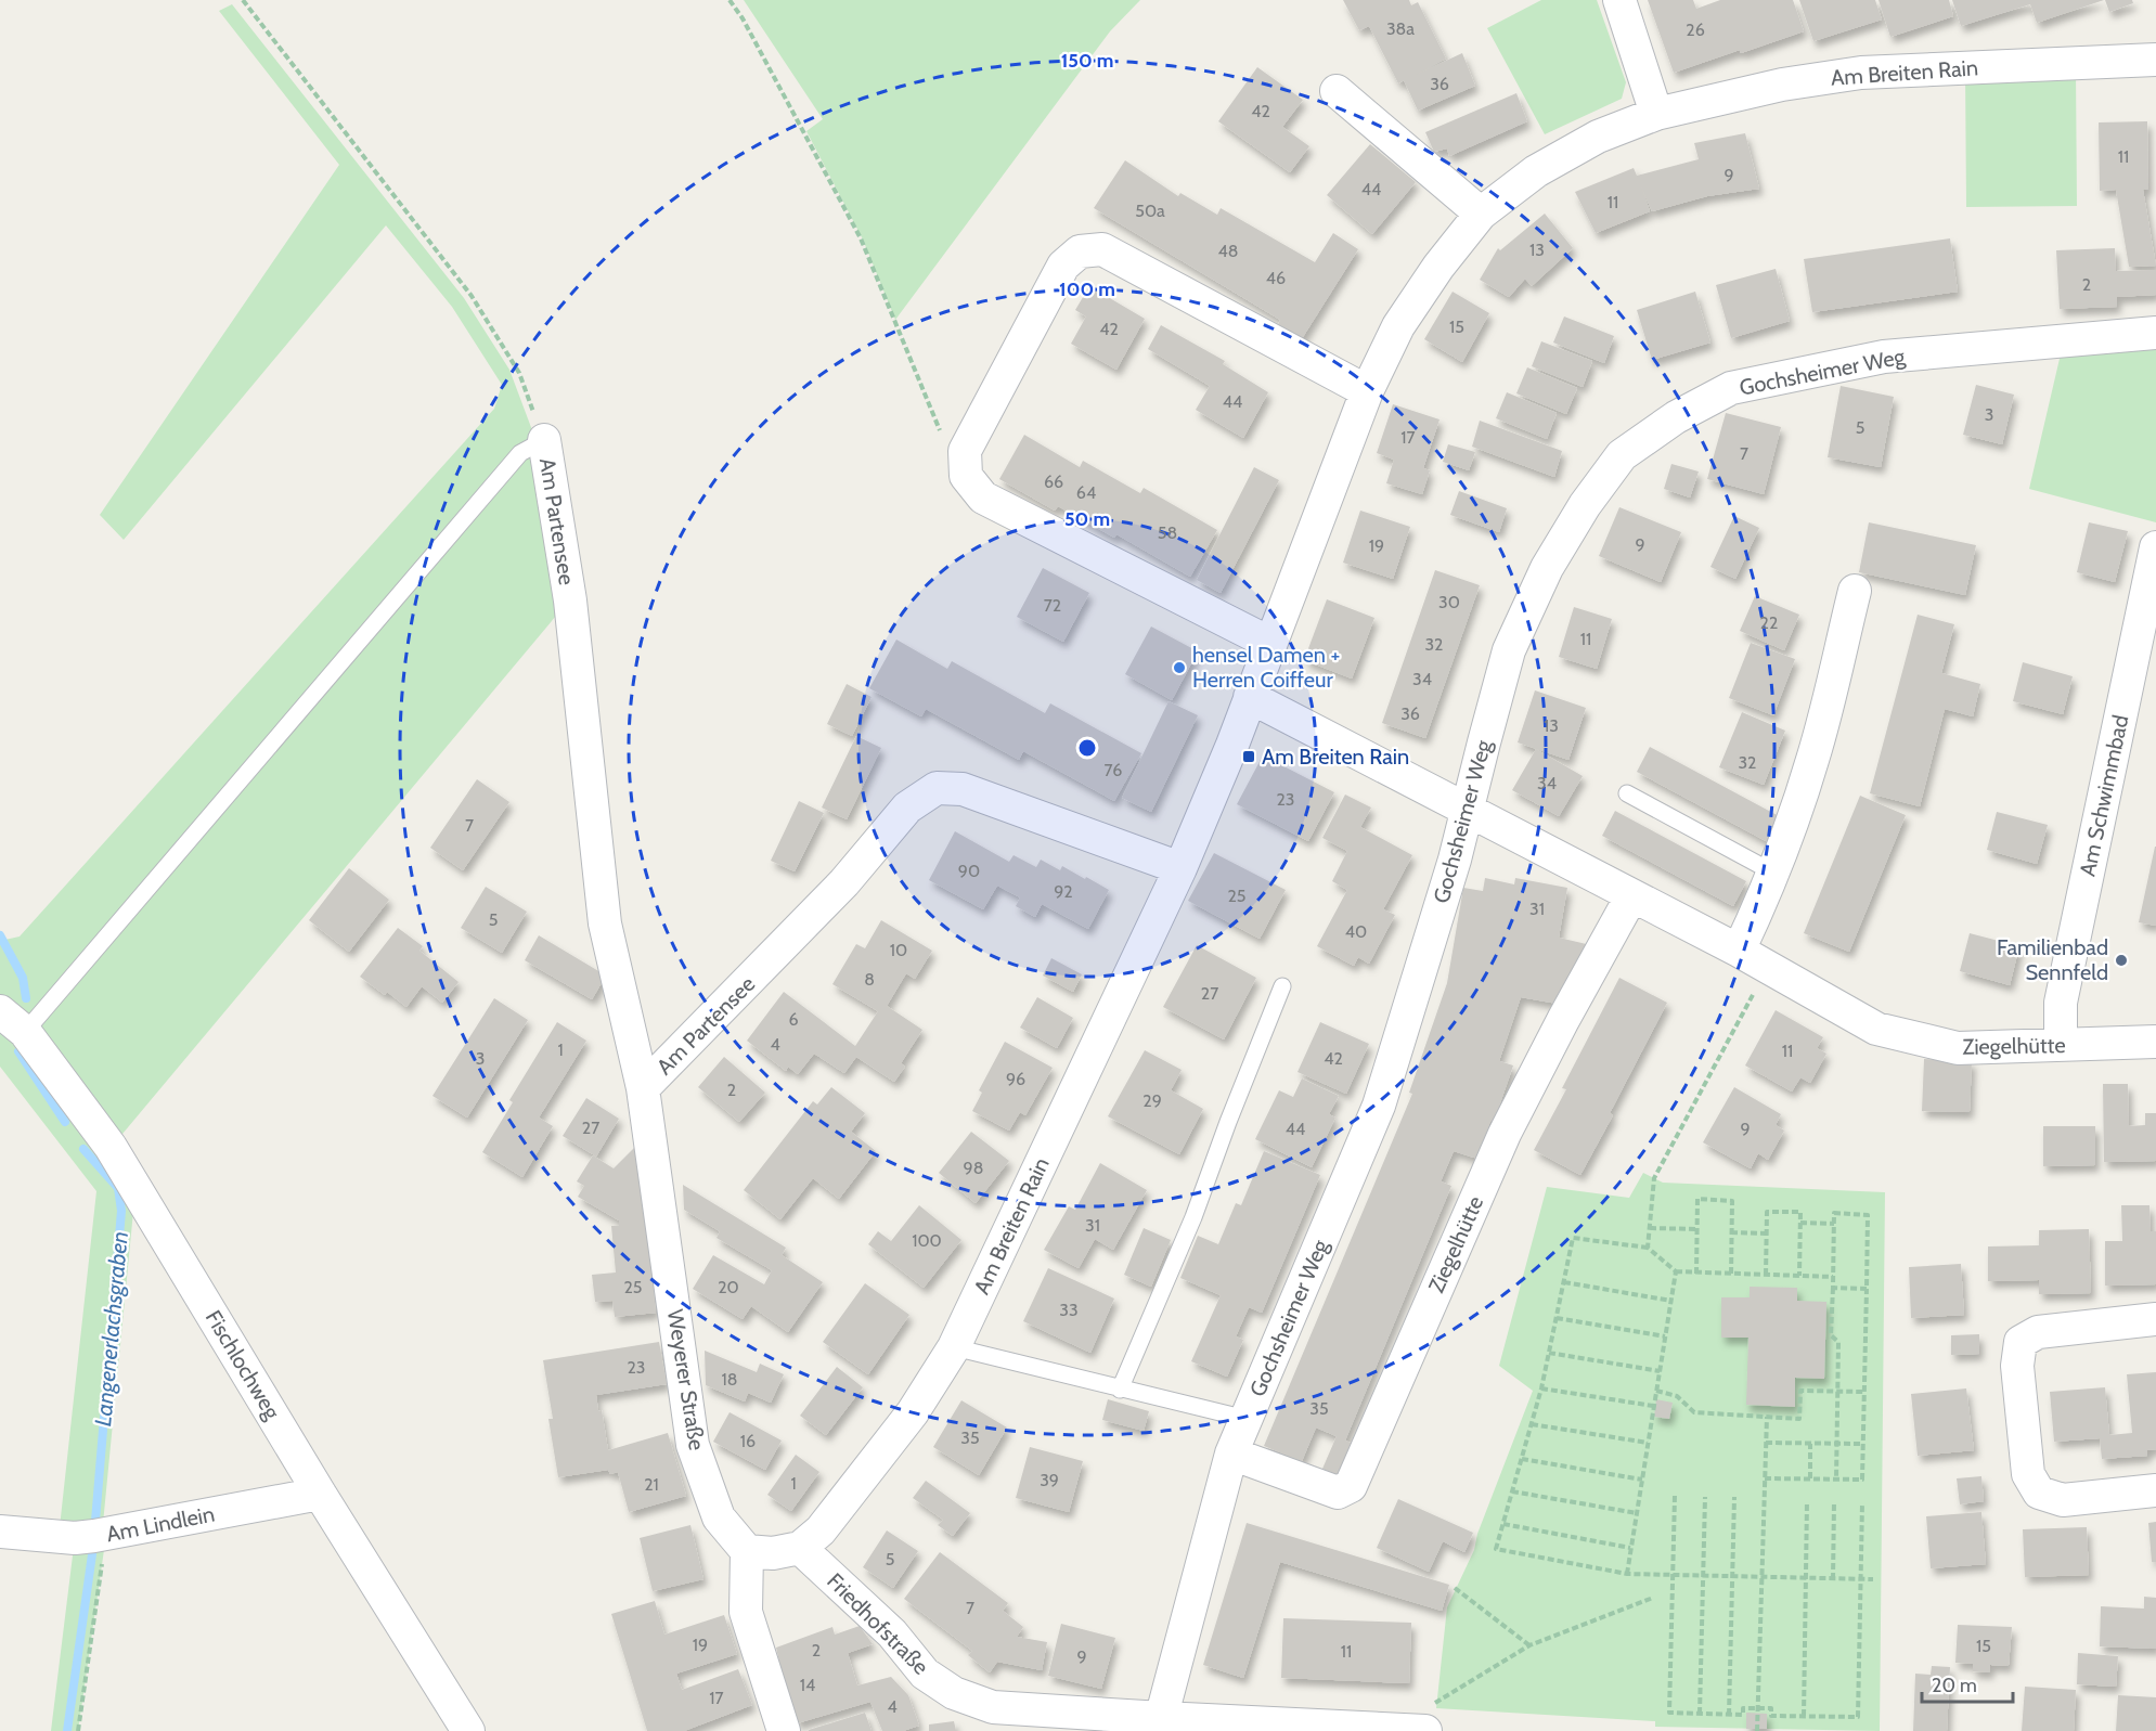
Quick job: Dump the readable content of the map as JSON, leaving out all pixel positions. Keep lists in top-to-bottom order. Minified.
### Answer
{"streets":{"street":["Am Breiten Rain","Gochsheimer Weg","Am Partensee","Am Schwimmbad","Ziegelhütte","Fischlochweg","Weyerer Straße","Am Lindlein","Friedhofstraße"]},"crossings":[["Am Breiten Rain","Am Partensee"],["Am Breiten Rain","Ziegelhütte"],["Am Breiten Rain","Friedhofstraße"],["Gochsheimer Weg","Ziegelhütte"],["Gochsheimer Weg","Friedhofstraße"],["Am Partensee","Weyerer Straße"],["Am Schwimmbad","Ziegelhütte"],["Fischlochweg","Am Lindlein"]],"water":["Langenerlachsgraben"],"places":{"other":["hensel Damen + Herren Coiffeur","Familienbad Sennfeld"],"transit":["Am Breiten Rain"]},"house_numbers":["38a","26","36","42","11","9","44","11","50a","13","48","46","2","15","42","44","3","5","17","7","66","64","58","9","19","30","72","22","11","32","34","36","13","32","76","34","23","7","90","92","25","31","5","40","10","8","27","6","4","1","11","3","42","96","2","29","27","44","9","98","31","100","25","20","33","23","18","35","35","16","39","1","21","5","7","19","15","2","11","9","14","17","4"],"scale_bar":"20 m","rings":["150 m","100 m","50 m"]}
